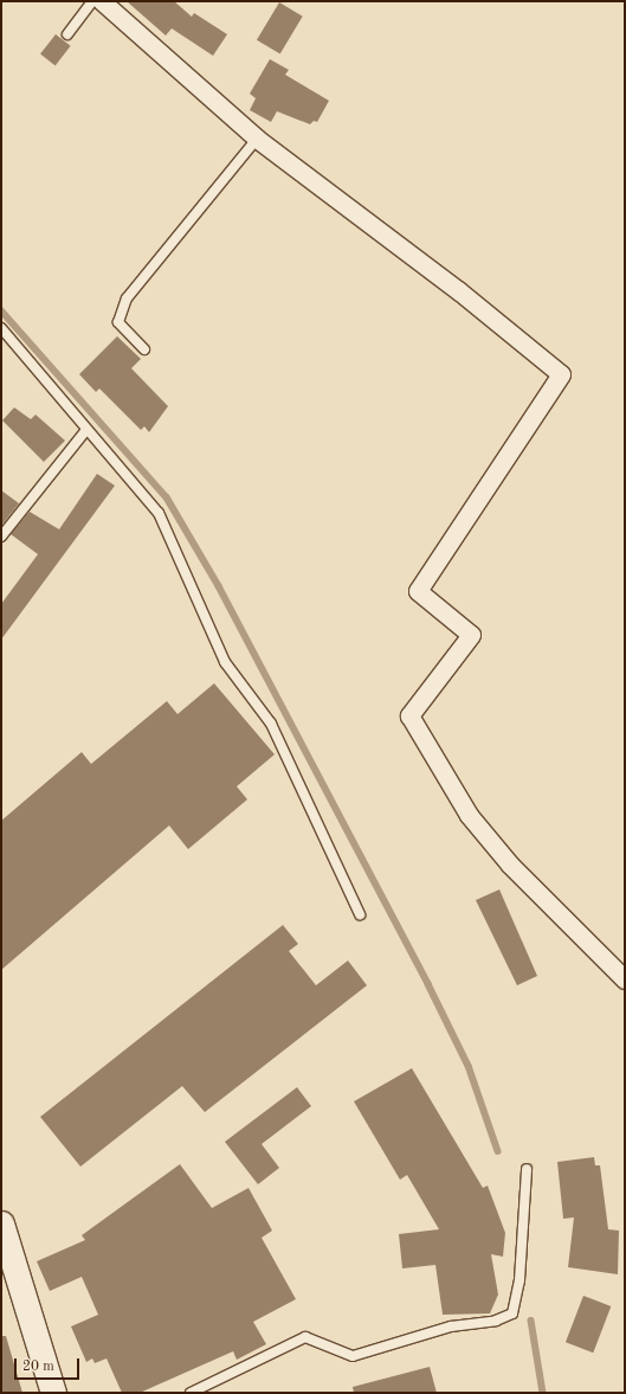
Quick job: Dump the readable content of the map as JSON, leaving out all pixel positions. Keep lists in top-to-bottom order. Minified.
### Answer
{"scale_bar":"20 m"}
